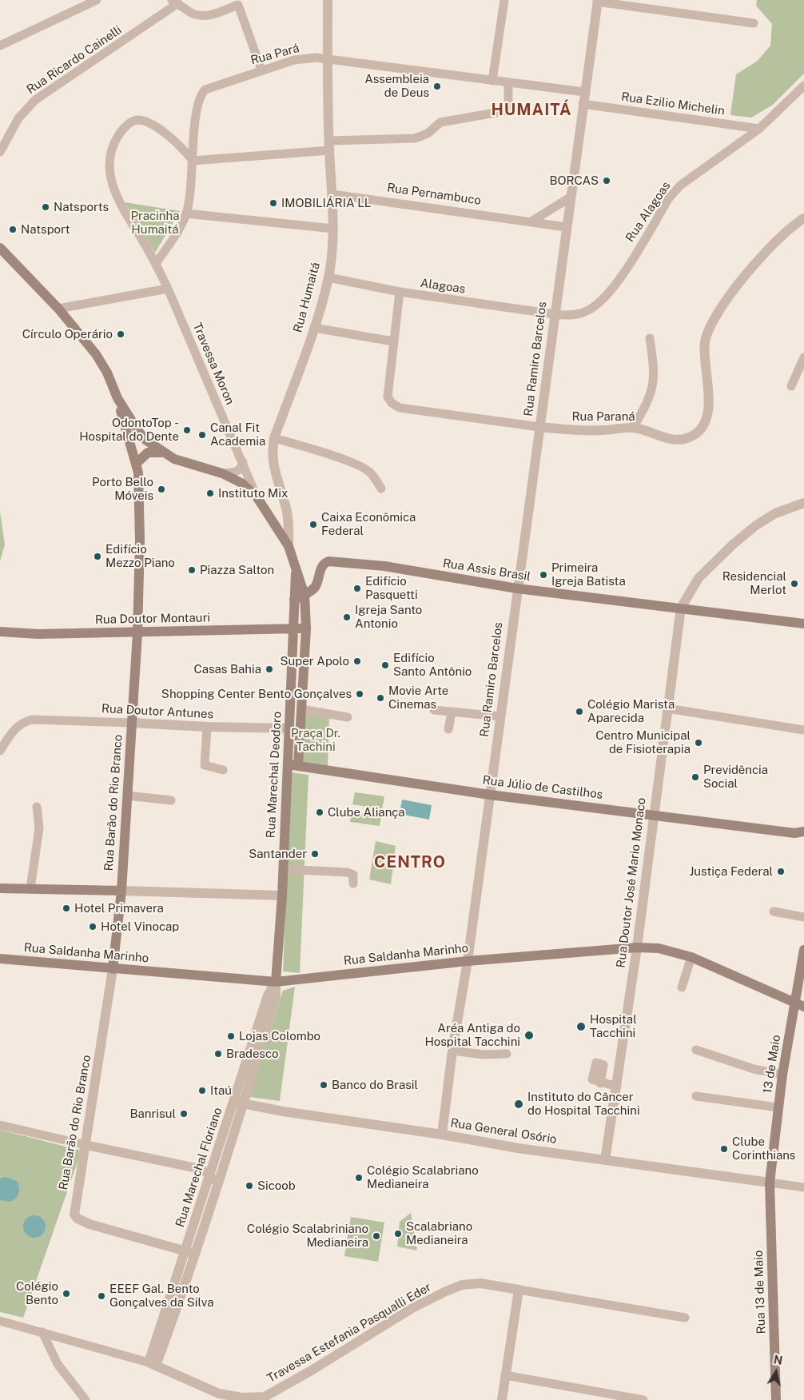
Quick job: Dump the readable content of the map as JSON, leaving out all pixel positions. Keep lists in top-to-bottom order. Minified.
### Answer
{"streets":{"main road":["Rua Assis Brasil","Rua Doutor Montauri","Rua Marechal Deodoro","Rua Júlio de Castilhos","Rua Barão do Rio Branco","Rua Saldanha Marinho","13 de Maio","Rua 13 de Maio"],"street":["Rua Pará","Rua Ricardo Cainelli","Rua Ezilio Michelin","Rua Pernambuco","Rua Alagoas","Alagoas","Rua Humaitá","Rua Ramiro Barcelos","Travessa Moron","Rua Paraná","Rua Doutor Antunes","Rua Doutor José Mario Monaco","Rua General Osório","Rua Marechal Floriano","Travessa Estefania Pasqualli Eder"]},"crossings":[["Rua Pará","Rua Humaitá"],["Rua Pará","Travessa Moron"],["Rua Ezilio Michelin","Rua Alagoas"],["Rua Pernambuco","Rua Humaitá"],["Rua Pernambuco","Rua Ramiro Barcelos"],["Rua Alagoas","Alagoas"],["Rua Alagoas","Rua Ramiro Barcelos"],["Alagoas","Rua Humaitá"],["Alagoas","Rua Ramiro Barcelos"],["Alagoas","Rua Paraná"],["Rua Humaitá","Rua Marechal Deodoro"],["Rua Ramiro Barcelos","Rua Paraná"],["Rua Ramiro Barcelos","Rua Assis Brasil"],["Rua Ramiro Barcelos","Rua Júlio de Castilhos"],["Rua Ramiro Barcelos","Rua Saldanha Marinho"],["Rua Ramiro Barcelos","Rua General Osório"],["Travessa Moron","Rua Marechal Deodoro"],["Rua Assis Brasil","Rua Marechal Deodoro"],["Rua Assis Brasil","Rua Doutor José Mario Monaco"],["Rua Doutor Montauri","Rua Marechal Deodoro"],["Rua Doutor Montauri","Rua Barão do Rio Branco"],["Rua Doutor Antunes","Rua Marechal Deodoro"],["Rua Doutor Antunes","Rua Barão do Rio Branco"],["Rua Marechal Deodoro","Rua Júlio de Castilhos"],["Rua Marechal Deodoro","Rua Barão do Rio Branco"],["Rua Marechal Deodoro","Rua Saldanha Marinho"],["Rua Marechal Deodoro","Rua Marechal Floriano"],["Rua Júlio de Castilhos","Rua Doutor José Mario Monaco"],["Rua Barão do Rio Branco","Rua Saldanha Marinho"],["Rua Barão do Rio Branco","Rua Marechal Floriano"],["Rua Doutor José Mario Monaco","Rua Saldanha Marinho"],["Rua Doutor José Mario Monaco","Rua General Osório"],["Rua Saldanha Marinho","13 de Maio"],["Rua Saldanha Marinho","Rua Marechal Floriano"],["13 de Maio","Rua General Osório"],["13 de Maio","Rua 13 de Maio"],["Rua General Osório","Rua Marechal Floriano"],["Rua General Osório","Rua 13 de Maio"],["Rua Marechal Floriano","Travessa Estefania Pasqualli Eder"]],"districts":["HUMAITÁ","CENTRO"],"parks":["Pracinha Humaitá","Praça Dr. Tachini"],"places":["Assembleia de Deus","BORCAS","IMOBILIÁRIA LL","Natsports","Natsport","Círculo Operário","OdontoTop - Hospital do Dente","Canal Fit Academia","Porto Bello Móveis","Instituto Mix","Caixa Econômica Federal","Edifício Mezzo Piano","Piazza Salton","Primeira Igreja Batista","Residencial Merlot","Edifício Pasquetti","Igreja Santo Antonio","Super Apolo","Edifício Santo Antônio","Casas Bahia","Shopping Center Bento Gonçalves","Movie Arte Cinemas","Colégio Marista Aparecida","Centro Municipal de Fisioterapia","Previdência Social","Clube Aliança","Santander","Justiça Federal","Hotel Primavera","Hotel Vinocap","Hospital Tacchini","Aréa Antiga do Hospital Tacchini","Lojas Colombo","Bradesco","Banco do Brasil","Itaú","Instituto do Câncer do Hospital Tacchini","Banrisul","Clube Corinthians","Colégio Scalabriano Medianeira","Sicoob","Scalabriano Medianeira","Colégio Scalabriniano Medianeira","Colégio Bento","EEEF Gal. Bento Gonçalves da Silva"],"north":"top"}
